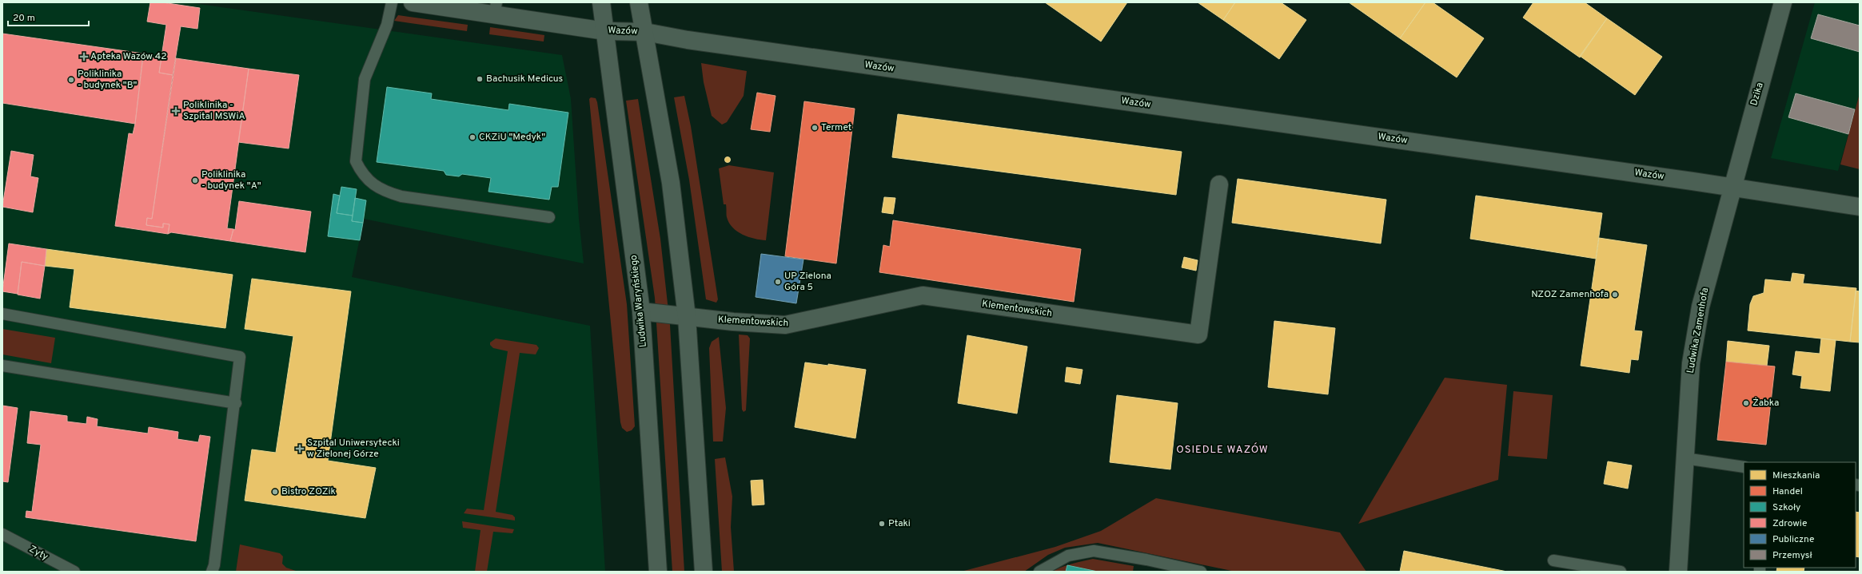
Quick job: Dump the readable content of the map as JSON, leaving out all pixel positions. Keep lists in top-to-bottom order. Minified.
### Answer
{"streets":{"street":["Wazów","Dzika","Ludwika Waryńskiego","Klementowskich","Ludwika Zamenhofa"],"lane":["Zyty"]},"crossings":[["Wazów","Dzika"],["Wazów","Ludwika Waryńskiego"],["Wazów","Ludwika Zamenhofa"],["Dzika","Ludwika Zamenhofa"]],"districts":["OSIEDLE WAZÓW"],"places":{"health":["Apteka Wazów 42","Poliklinika - Szpital MSWiA","Szpital Uniwersytecki w Zielonej Górze"],"other":["Bachusik Medicus","Poliklinika - budynek \"B\"","Termet","CKZiU \"Medyk\"","Poliklinika - budynek \"A\"","UP Zielona Góra 5","NZOZ Zamenhofa","Żabka","Bistro ZOZik","Ptaki"]},"legend":["Mieszkania","Handel","Szkoły","Zdrowie","Publiczne","Przemysł"],"scale_bar":"20 m"}
